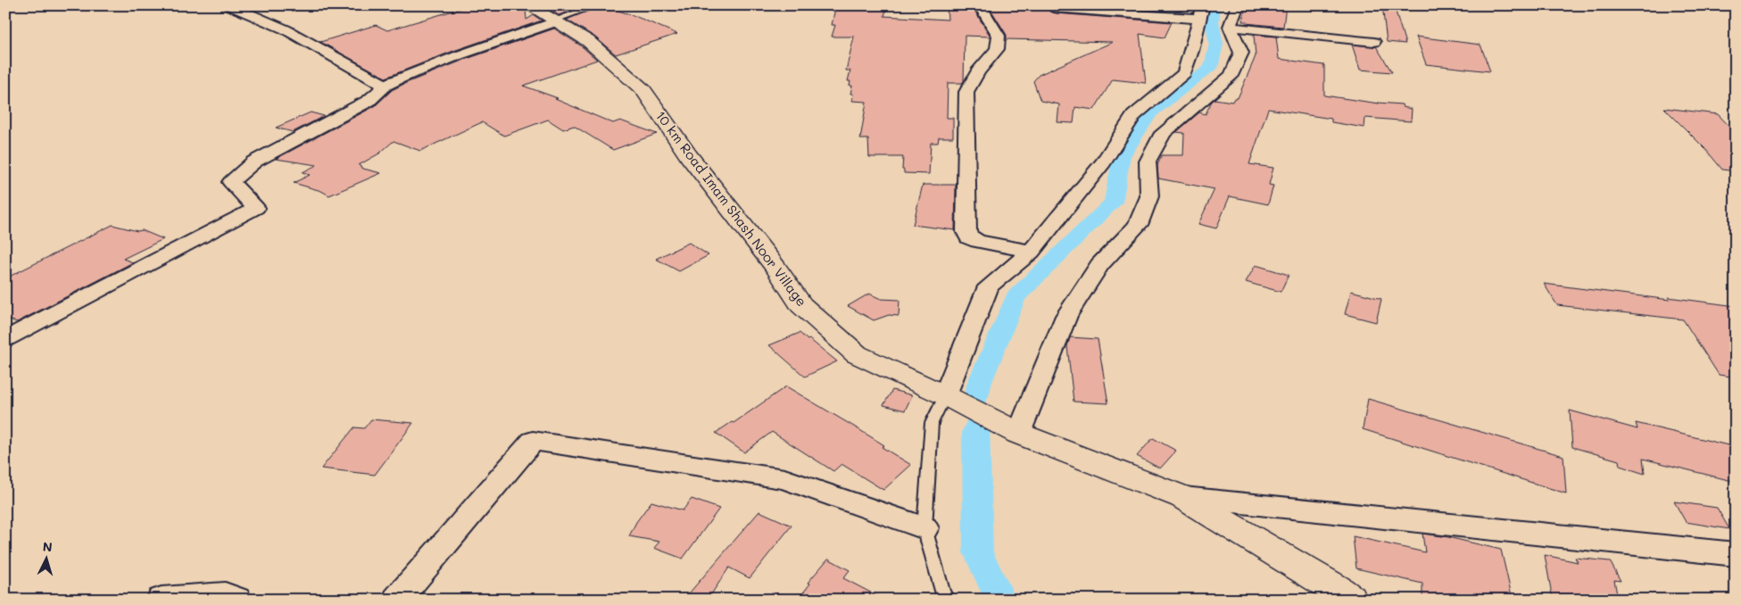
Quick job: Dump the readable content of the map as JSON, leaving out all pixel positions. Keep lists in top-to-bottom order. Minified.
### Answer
{"streets":{"street":["10 km Road Imam Shash Noor Village"]},"north":"top"}
